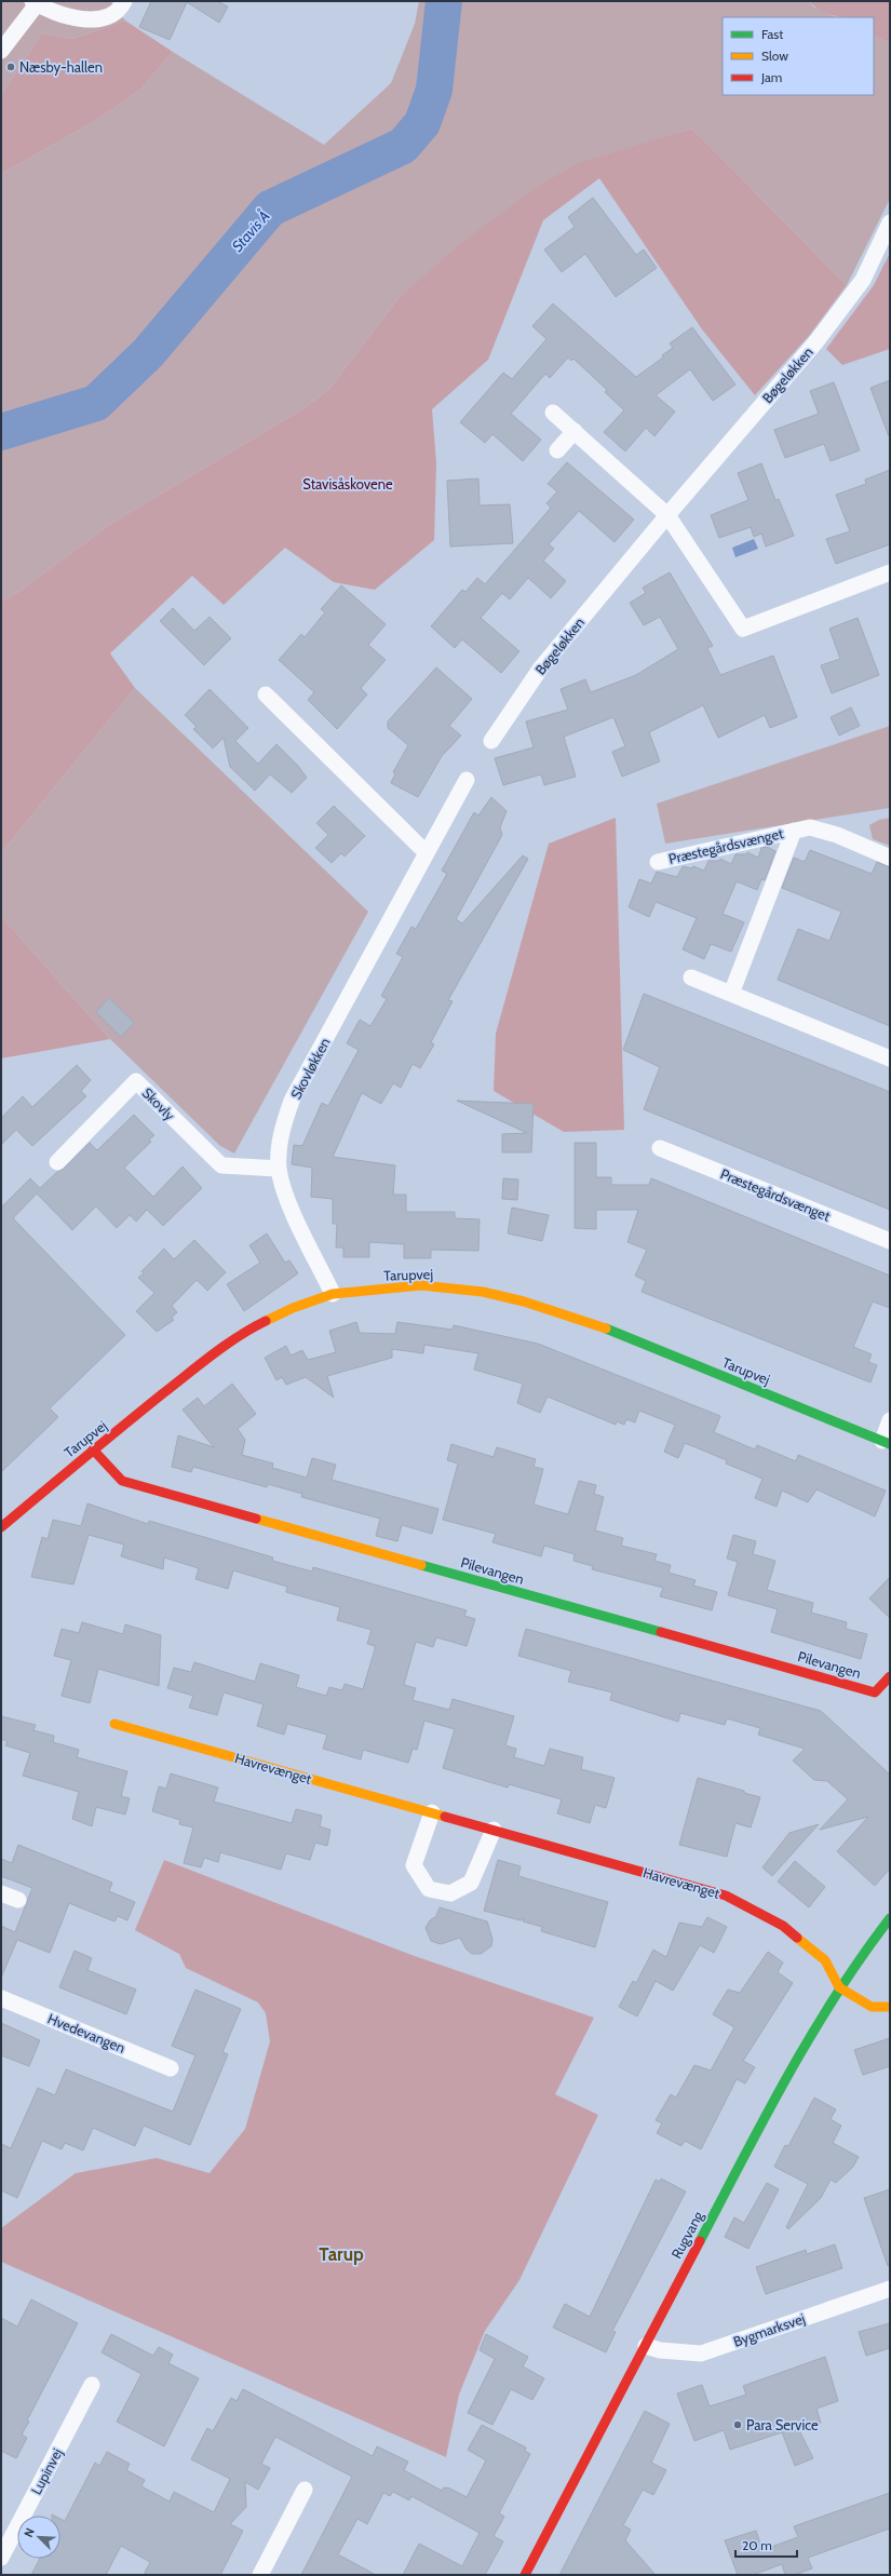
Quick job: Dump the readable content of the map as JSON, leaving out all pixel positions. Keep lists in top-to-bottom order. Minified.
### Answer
{"streets":{"street":["Bøgeløkken","Præstegårdsvænget","Skovløkken","Skovly","Tarupvej","Pilevangen","Havrevænget","Hvedevangen","Rugvang","Bygmarksvej","Lupinvej"]},"crossings":[["Skovløkken","Skovly"],["Skovløkken","Tarupvej"],["Tarupvej","Pilevangen"],["Havrevænget","Rugvang"],["Rugvang","Bygmarksvej"]],"districts":["Tarup"],"water":["Stavis Å"],"parks":["Stavisåskovene"],"places":["Næsby-hallen","Para Service"],"legend":["Fast","Slow","Jam"],"scale_bar":"20 m","north":"top left"}
